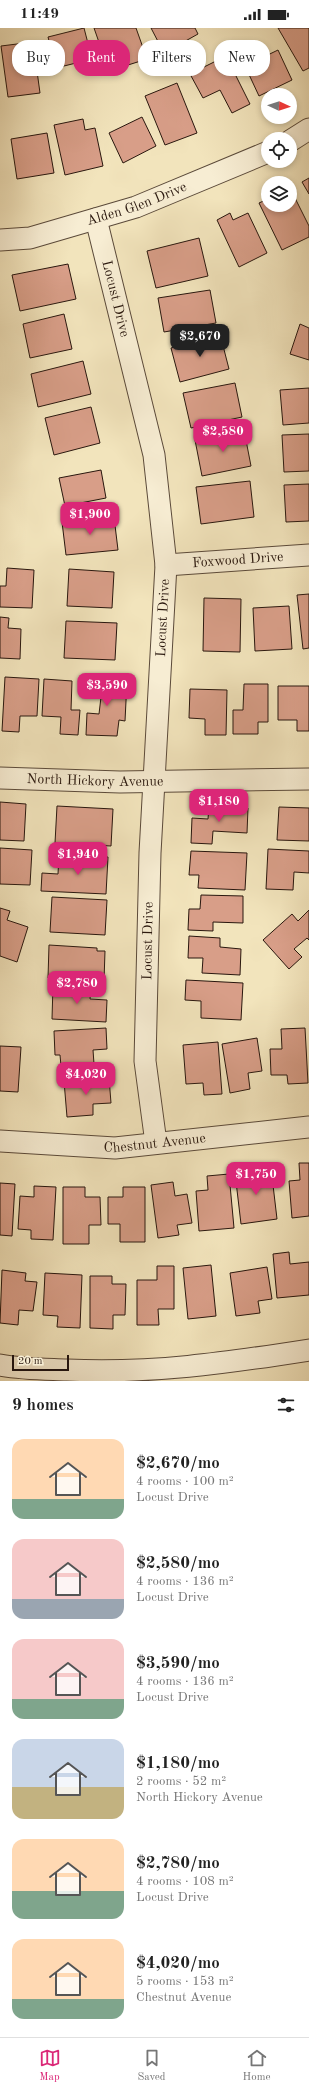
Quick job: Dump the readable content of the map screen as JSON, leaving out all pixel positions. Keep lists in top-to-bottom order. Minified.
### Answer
{"streets":{"street":["Alden Glen Drive","Locust Drive","Foxwood Drive","North Hickory Avenue","Chestnut Avenue"]},"crossings":[["Alden Glen Drive","Locust Drive"],["Locust Drive","Foxwood Drive"],["Locust Drive","North Hickory Avenue"],["Locust Drive","Chestnut Avenue"]],"scale_bar":"20 m","north":"right","page":{"status":"11:49","chip":["Buy","Rent","Filters","New"],"price":["$2,670","$2,580","$1,900","$3,590","$1,180","$1,940","$2,780","$4,020","$1,750"],"scale":"20 m","heading":"9 homes","list":[{"name":"$2,670/mo","note":"4 rooms · 100 m² · Locust Drive"},{"name":"$2,580/mo","note":"4 rooms · 136 m² · Locust Drive"},{"name":"$3,590/mo","note":"4 rooms · 136 m² · Locust Drive"},{"name":"$1,180/mo","note":"2 rooms · 52 m² · North Hickory Avenue"},{"name":"$2,780/mo","note":"4 rooms · 108 m² · Locust Drive"},{"name":"$4,020/mo","note":"5 rooms · 153 m² · Chestnut Avenue"}],"tabs":["Map","Saved","Home"]}}
